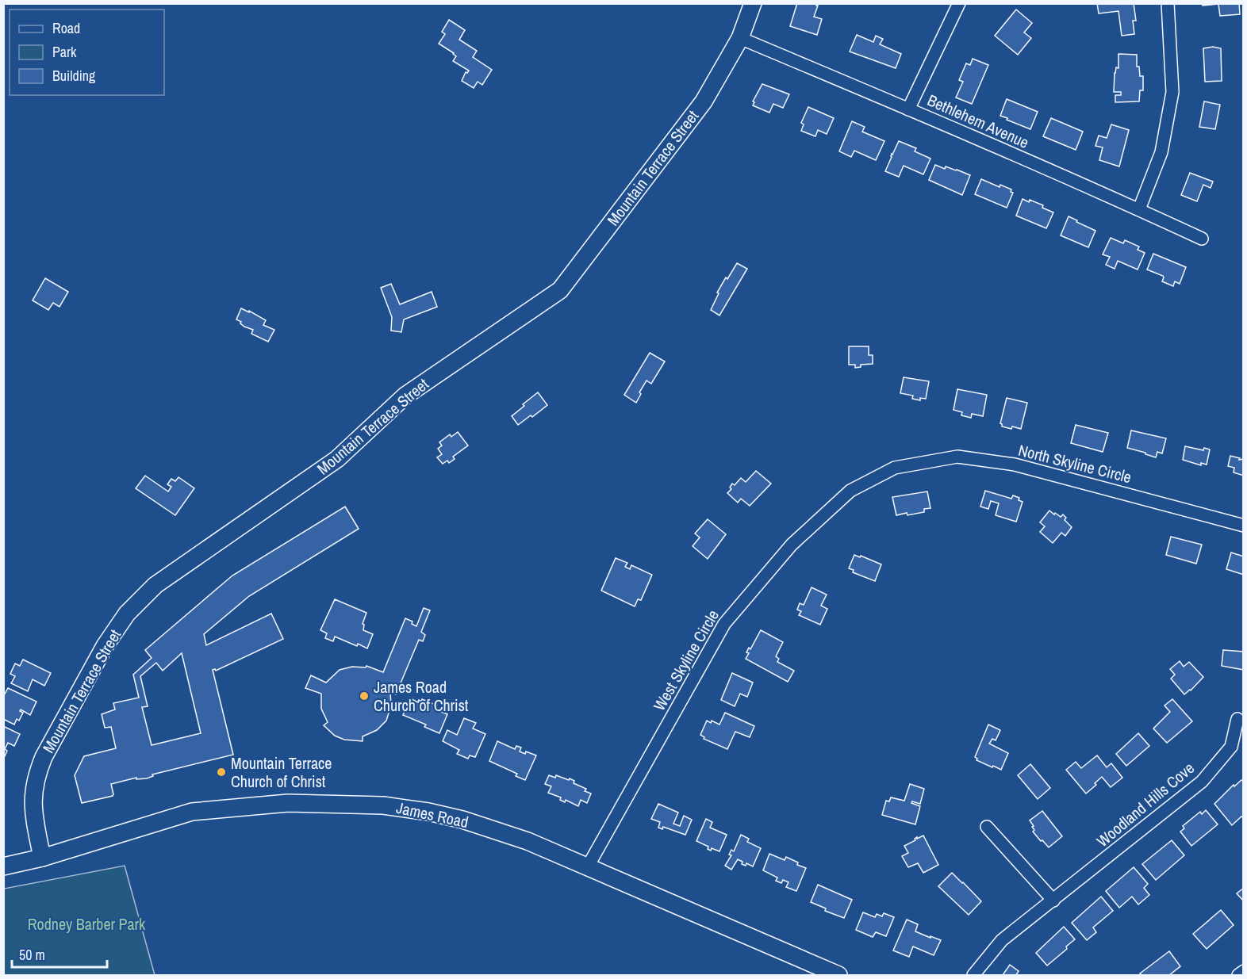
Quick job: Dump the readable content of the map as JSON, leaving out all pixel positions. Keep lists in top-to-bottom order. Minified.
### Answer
{"streets":{"street":["Bethlehem Avenue","Mountain Terrace Street","North Skyline Circle","West Skyline Circle","Woodland Hills Cove","James Road"]},"crossings":[["Bethlehem Avenue","Mountain Terrace Street"],["Mountain Terrace Street","James Road"],["North Skyline Circle","West Skyline Circle"],["West Skyline Circle","James Road"]],"parks":["Rodney Barber Park"],"places":["James Road Church of Christ","Mountain Terrace Church of Christ"],"legend":["Road","Park","Building"],"scale_bar":"50 m"}
